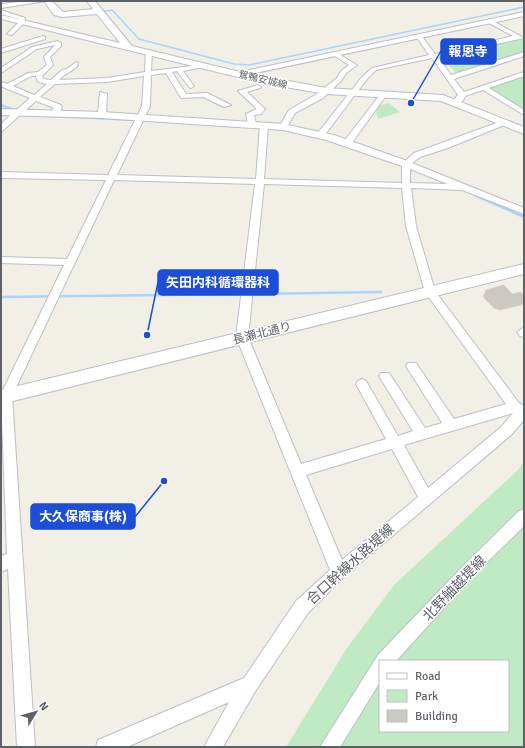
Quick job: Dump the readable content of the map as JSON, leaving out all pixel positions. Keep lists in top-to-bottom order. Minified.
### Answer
{"streets":{"street":["鴛鴨安城線","長瀬北通り","合口幹線水路堤線","北野舳越堤線"]},"places":["報恩寺","矢田内科循環器科","大久保商事(株)"],"legend":["Road","Park","Building"],"north":"top right"}
